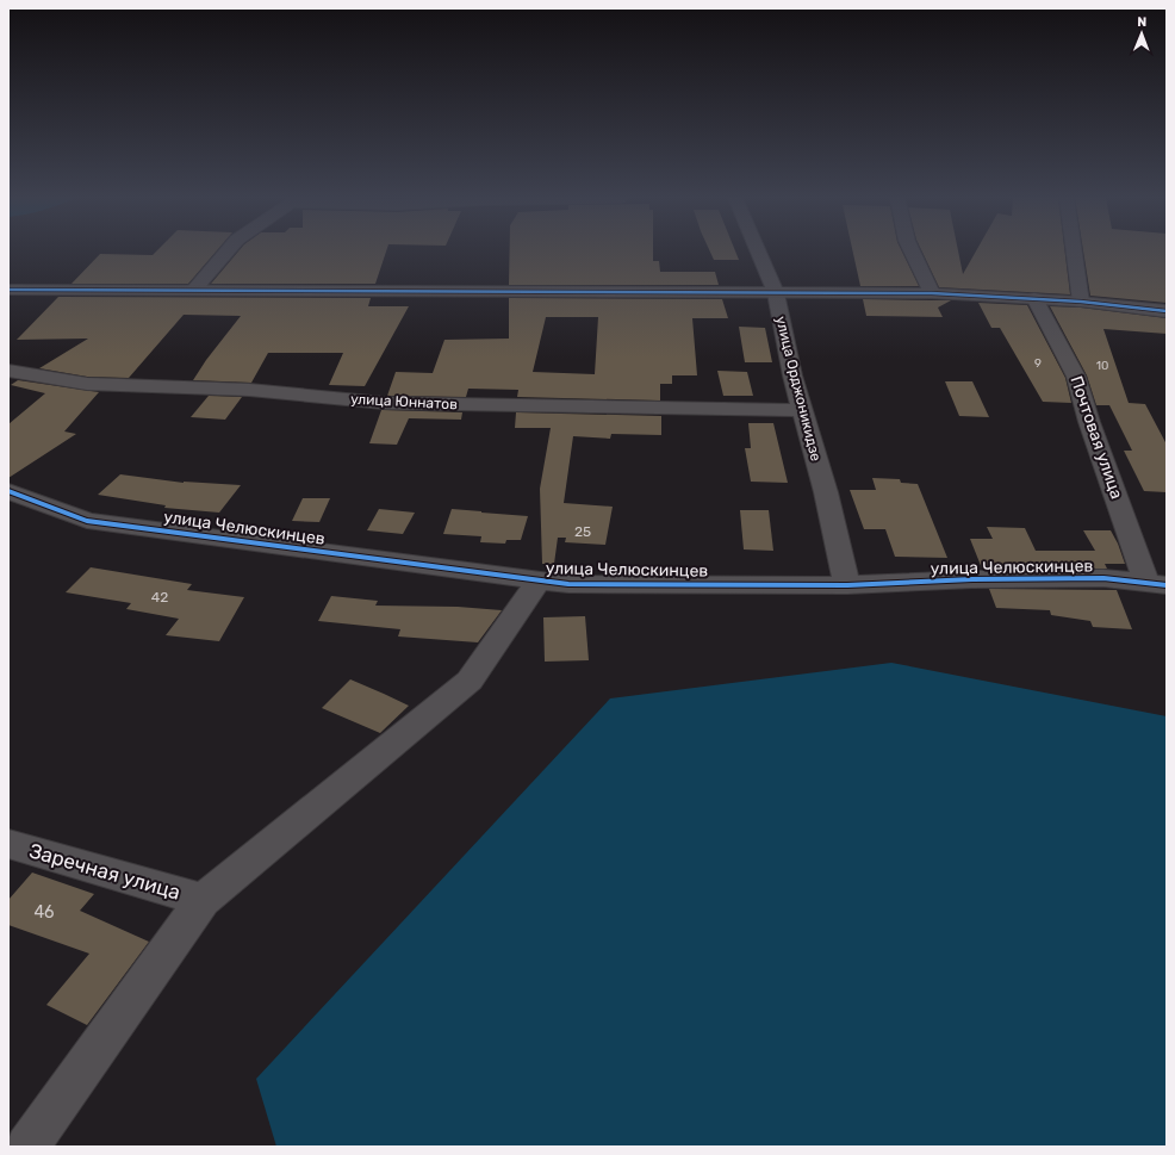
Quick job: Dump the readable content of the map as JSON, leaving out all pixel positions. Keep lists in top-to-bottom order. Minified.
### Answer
{"streets":{"street":["улица Орджоникидзе","улица Юннатов","Почтовая улица","улица Челюскинцев","Заречная улица"]},"crossings":[["улица Орджоникидзе","улица Юннатов"],["улица Орджоникидзе","улица Челюскинцев"],["Почтовая улица","улица Челюскинцев"]],"house_numbers":["9","10","25","42","46"],"north":"top"}
